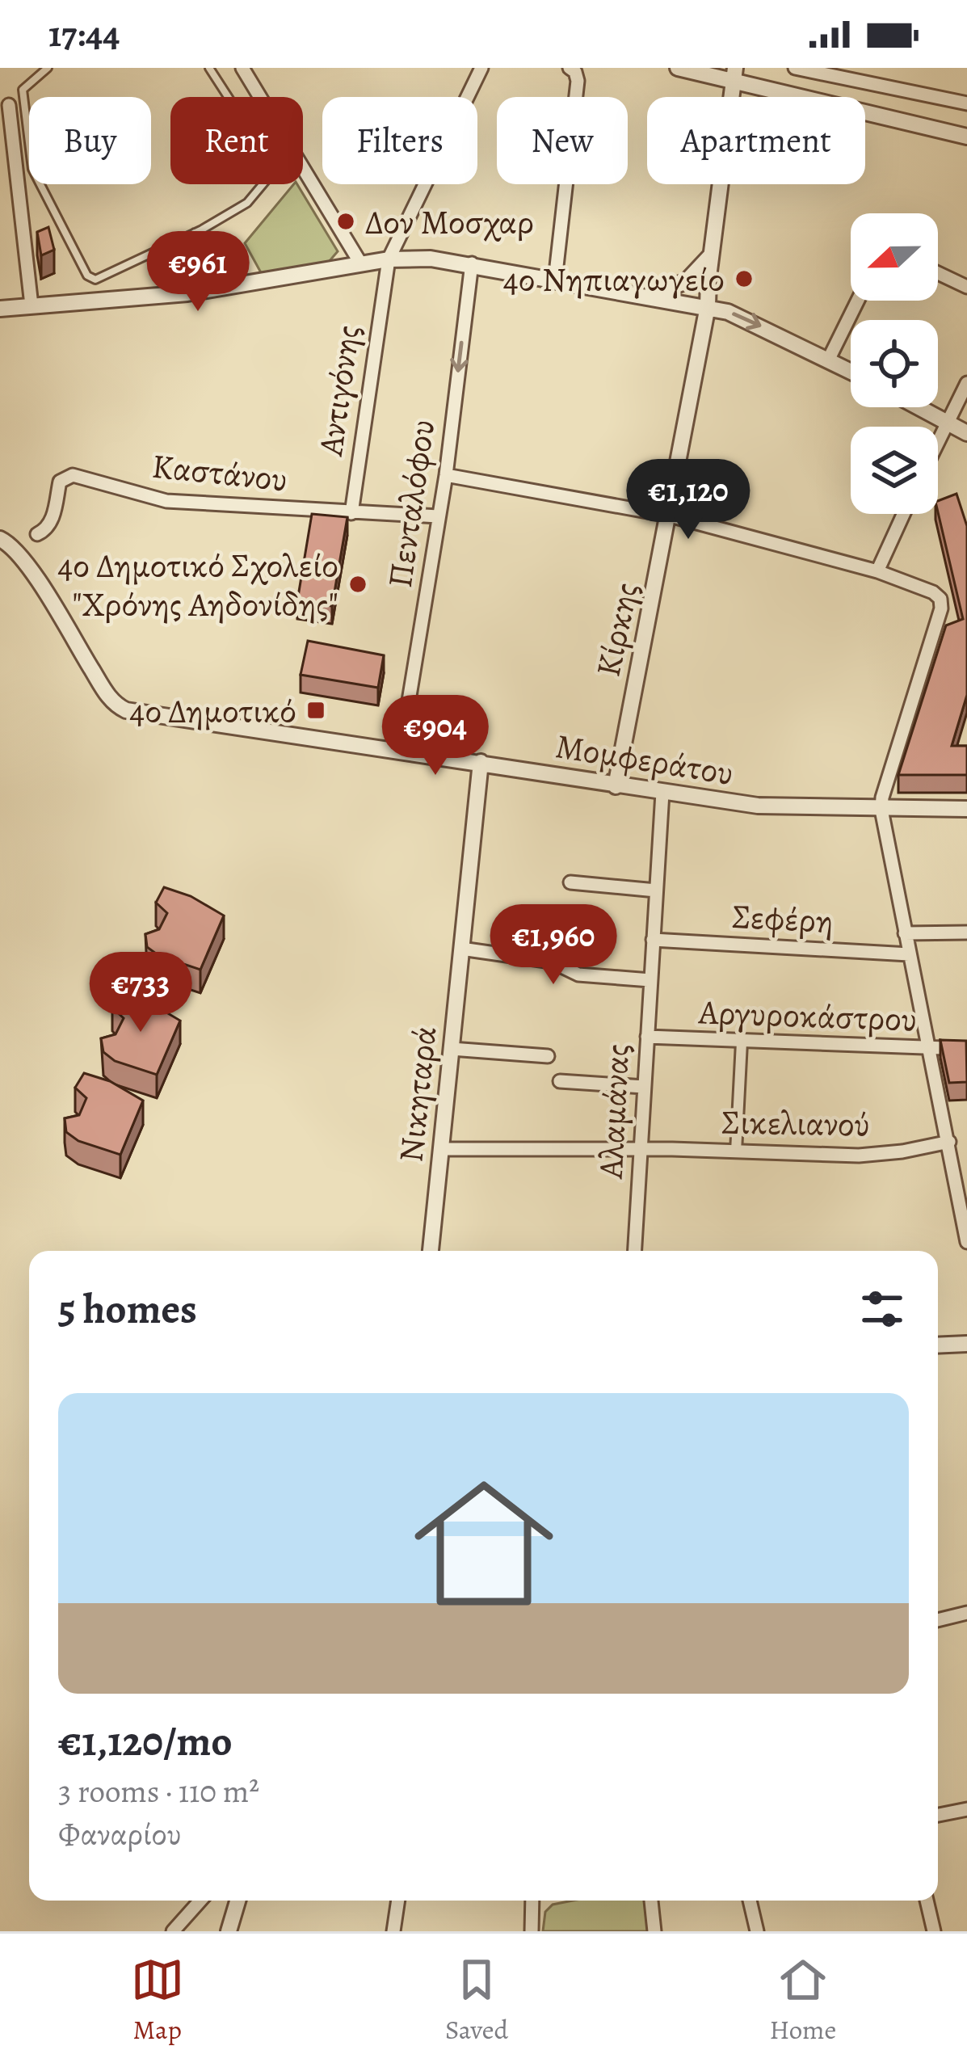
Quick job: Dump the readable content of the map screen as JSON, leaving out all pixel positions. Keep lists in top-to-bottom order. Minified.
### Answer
{"streets":{"street":["Αντιγόνης","Καστάνου","Πενταλόφου","Κίρκης","Μομφεράτου","Σεφέρη","Αργυροκάστρου","Νικηταρά","Αλαμάνας","Σικελιανού"]},"crossings":[["Αντιγόνης","Καστάνου"],["Καστάνου","Πενταλόφου"],["Πενταλόφου","Μομφεράτου"],["Κίρκης","Μομφεράτου"],["Μομφεράτου","Νικηταρά"],["Μομφεράτου","Αλαμάνας"],["Σεφέρη","Αλαμάνας"],["Αργυροκάστρου","Αλαμάνας"],["Νικηταρά","Σικελιανού"],["Αλαμάνας","Σικελιανού"]],"one_way":["Πενταλόφου"],"places":{"other":["Δον Μοσχαρ","4ο Νηπιαγωγείο","4ο Δημοτικό Σχολείο \"Χρόνης Αηδονίδης\""],"transit":["4ο Δημοτικό"]},"north":"left","page":{"status":"17:44","chip":["Buy","Rent","Filters","New","Apartment"],"price":["€961","€1,120","€904","€1,960","€733"],"heading":"5 homes","list":[{"name":"€1,120/mo","note":"3 rooms · 110 m² · Φαναρίου"}],"tabs":["Map","Saved","Home"]}}
